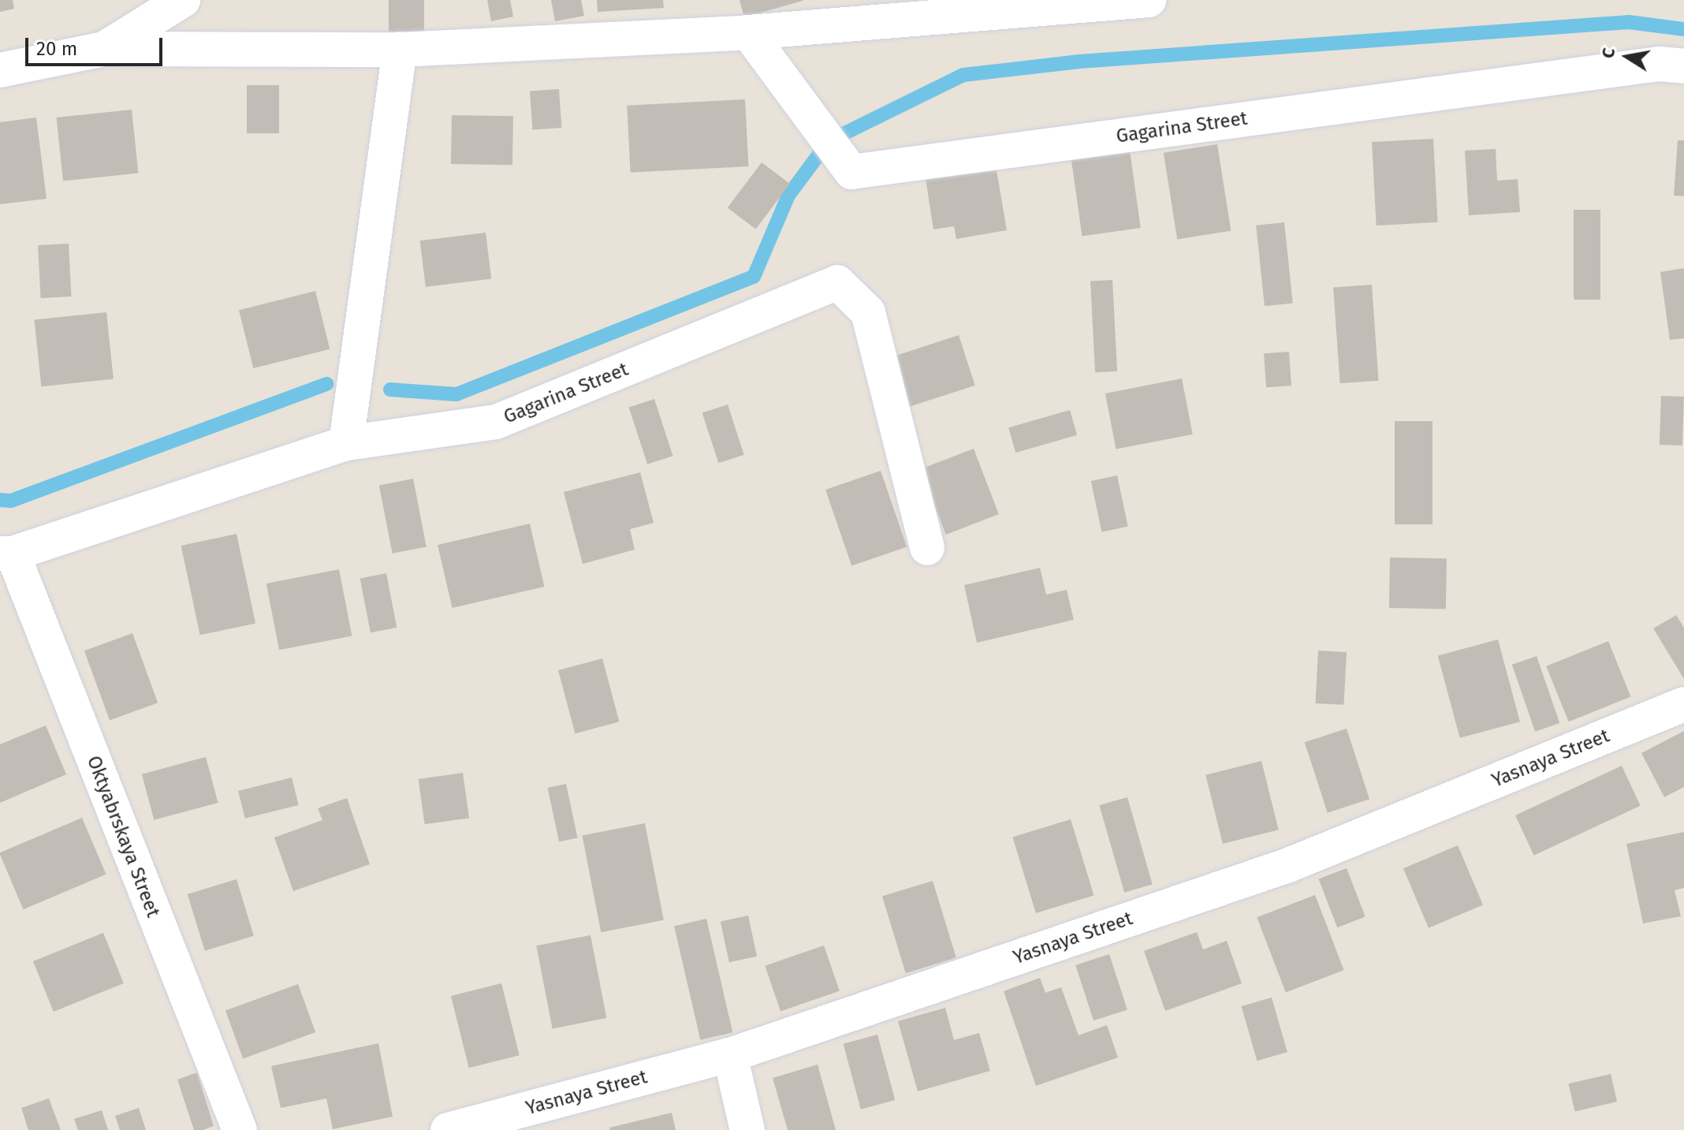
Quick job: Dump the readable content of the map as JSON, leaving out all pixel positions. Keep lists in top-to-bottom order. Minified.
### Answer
{"streets":{"street":["Gagarina Street","Yasnaya Street","Oktyabrskaya Street"]},"crossings":[["Gagarina Street","Oktyabrskaya Street"]],"scale_bar":"20 m","north":"left"}
